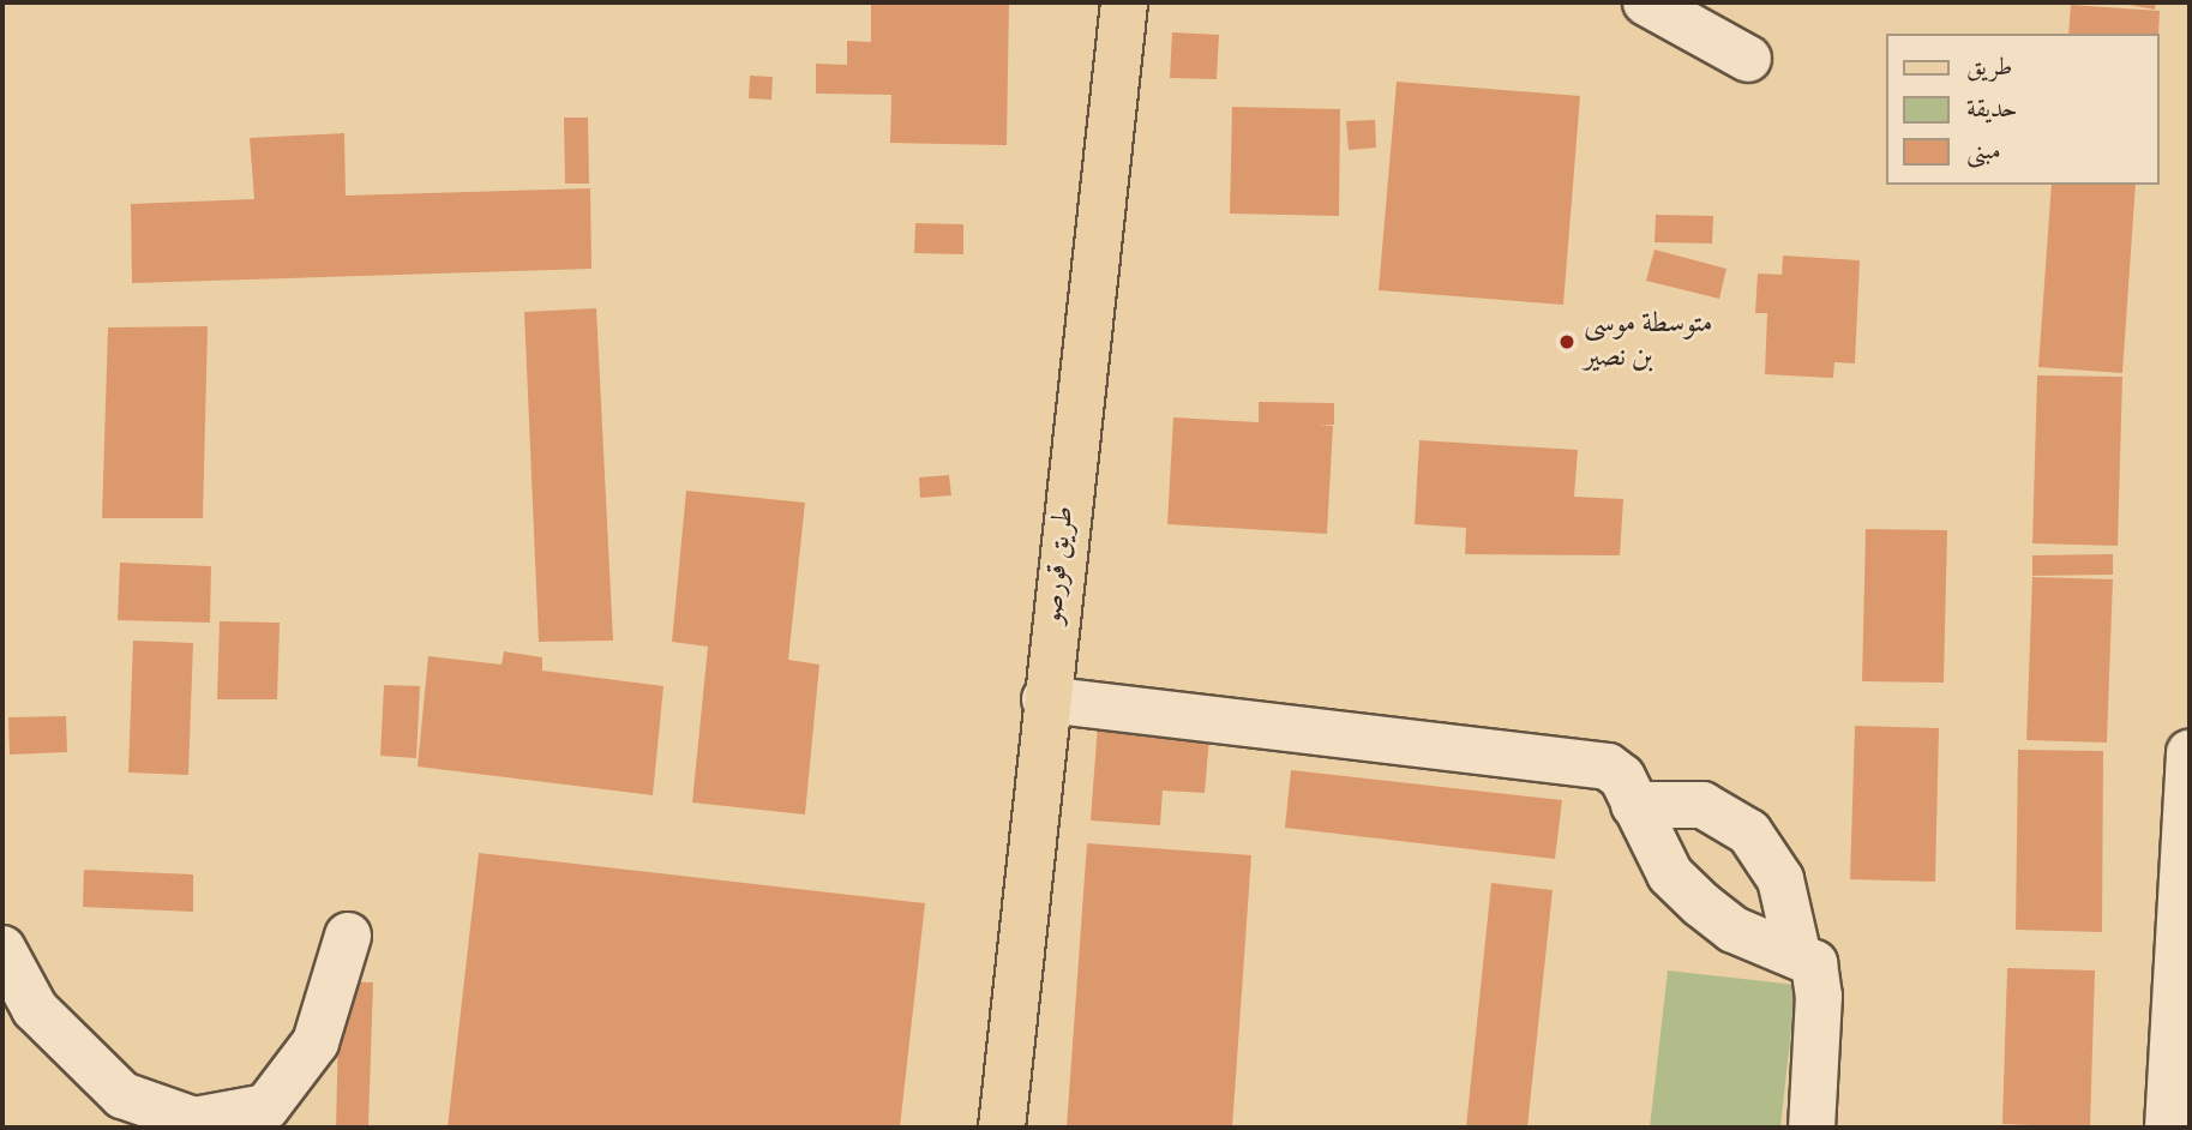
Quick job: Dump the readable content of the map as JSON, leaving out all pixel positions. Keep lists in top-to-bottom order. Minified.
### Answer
{"streets":{"main road":["طريق قورصو"]},"places":["متوسطة موسى بن نصير"],"legend":["طريق","حديقة","مبنى"]}
